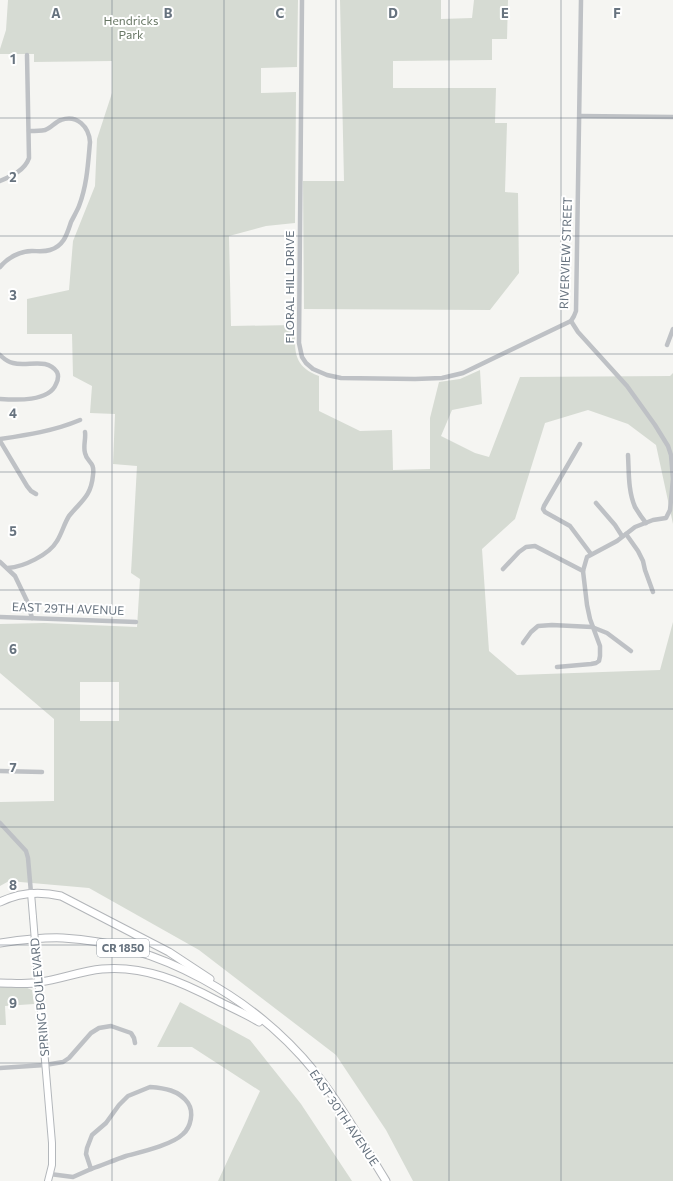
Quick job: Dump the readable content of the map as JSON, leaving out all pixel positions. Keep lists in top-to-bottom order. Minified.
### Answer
{"streets":{"main road":["CR 1850","EAST 30TH AVENUE"],"street":["RIVERVIEW STREET","FLORAL HILL DRIVE","EAST 29TH AVENUE","SPRING BOULEVARD"]},"crossings":[["RIVERVIEW STREET","FLORAL HILL DRIVE"]],"parks":["Hendricks Park"],"grid":{"columns":["A","B","C","D","E","F"],"rows":["1","2","3","4","5","6","7","8","9"]}}
